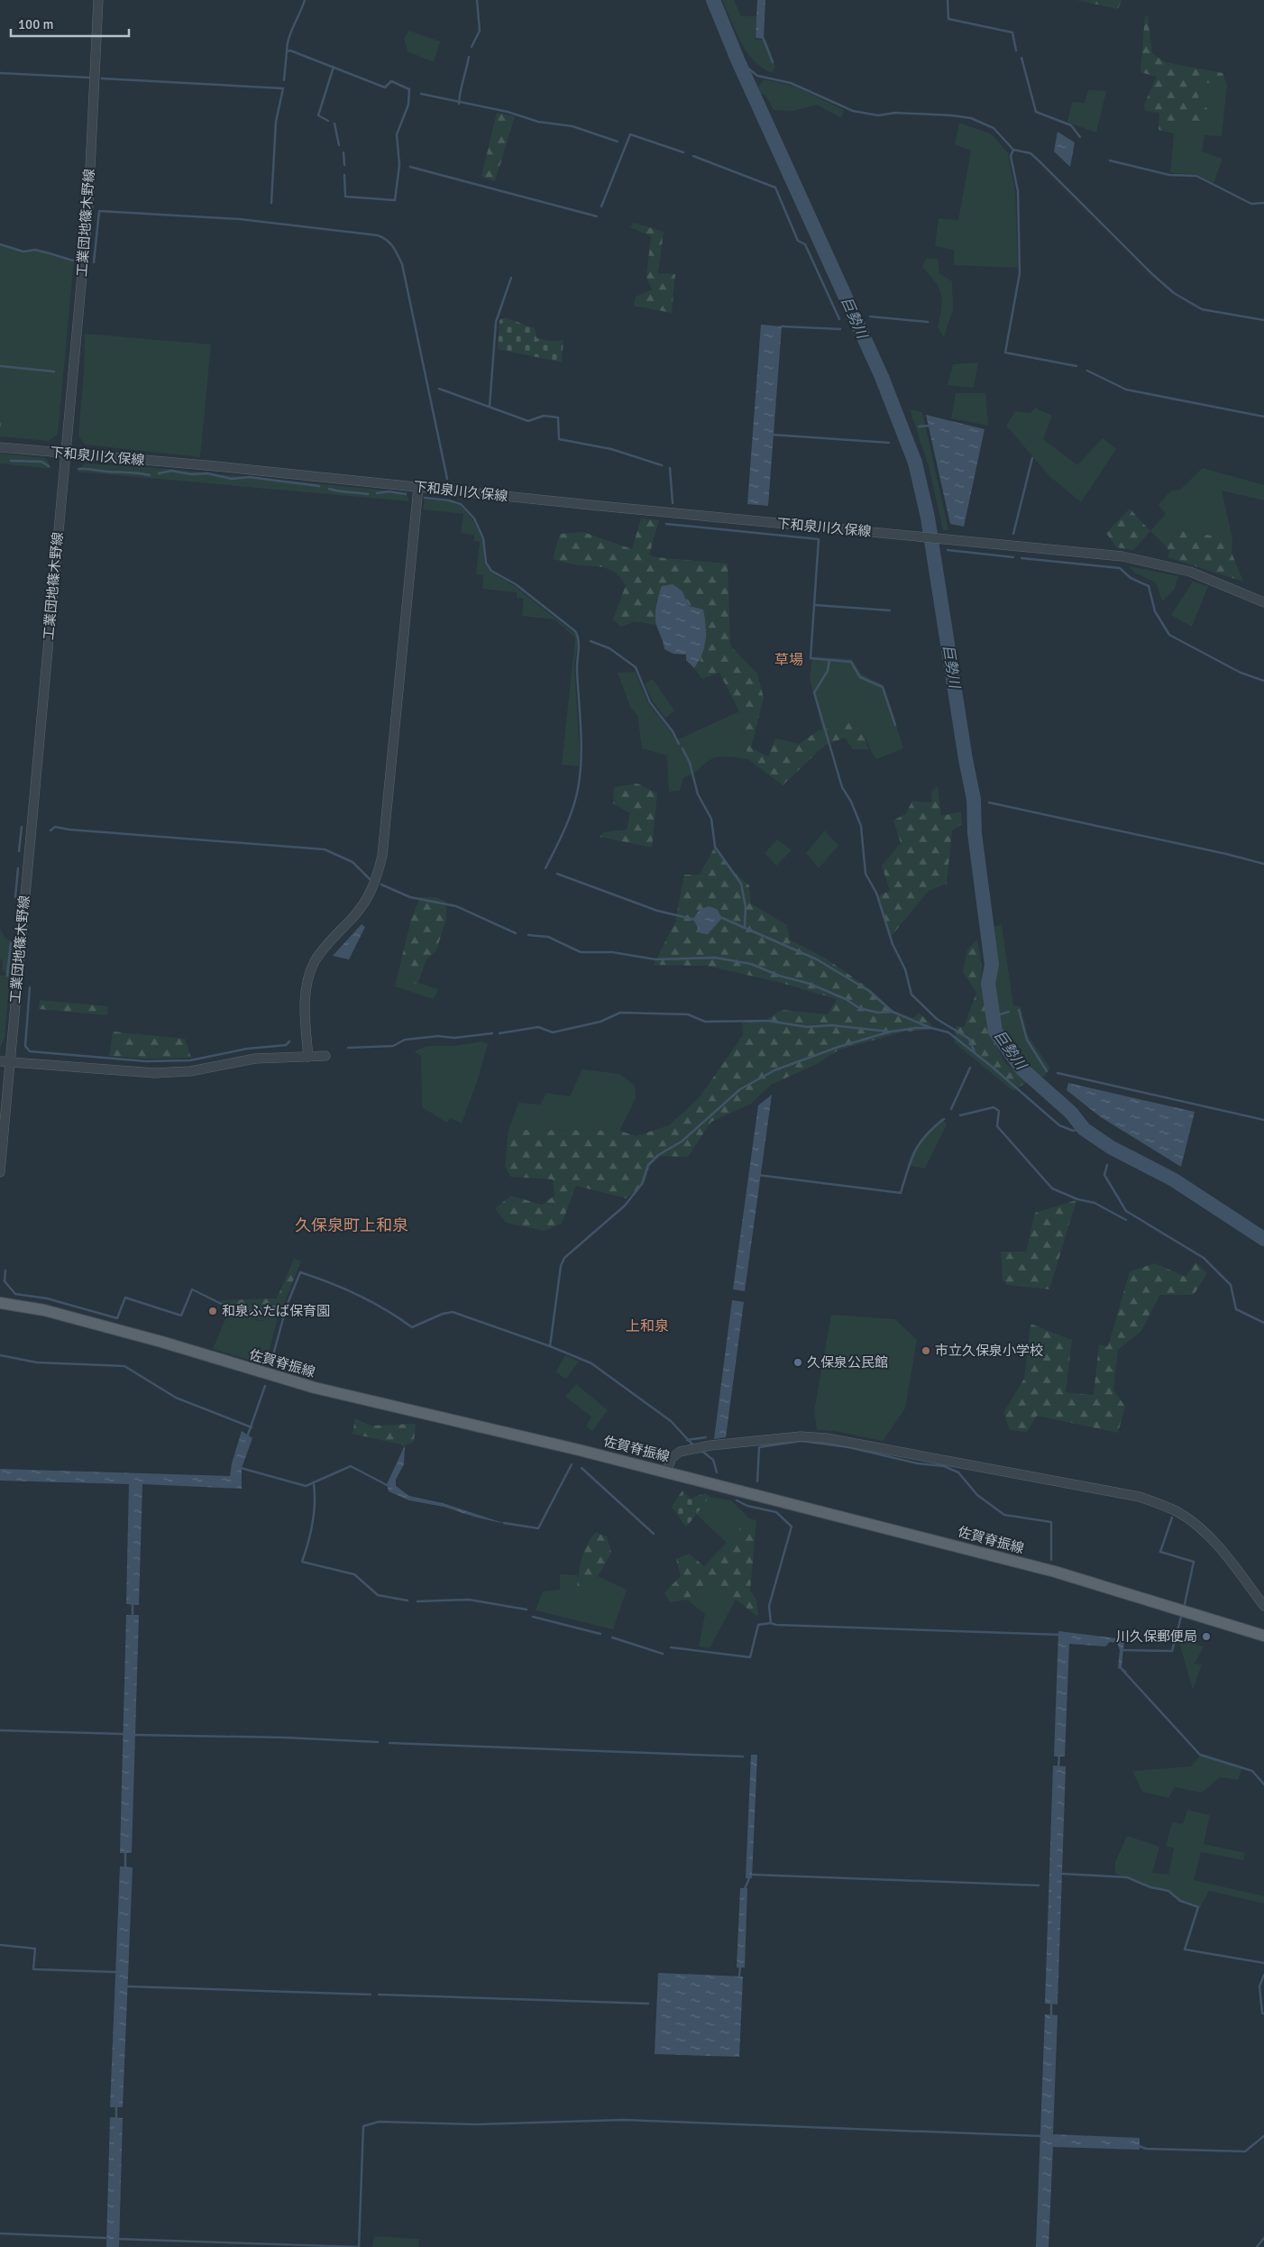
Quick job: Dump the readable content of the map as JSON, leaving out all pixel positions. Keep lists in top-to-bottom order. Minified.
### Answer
{"streets":{"main road":["佐賀脊振線"],"street":["工業団地篠木野線","下和泉川久保線"]},"crossings":[["工業団地篠木野線","下和泉川久保線"]],"districts":["草場","久保泉町上和泉","上和泉"],"water":["巨勢川"],"places":["和泉ふたば保育園","市立久保泉小学校","久保泉公民館","川久保郵便局"],"scale_bar":"100 m"}
